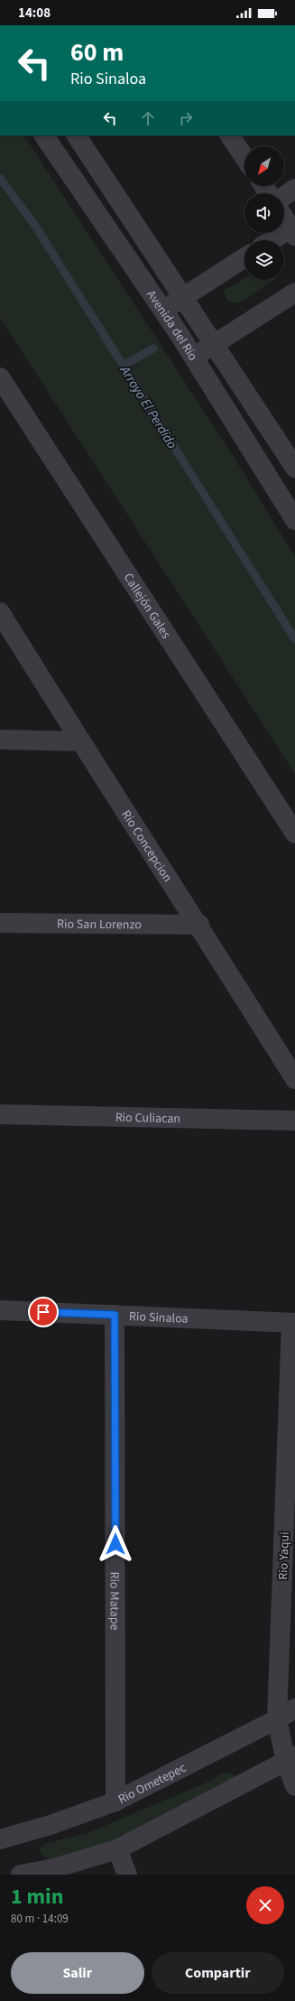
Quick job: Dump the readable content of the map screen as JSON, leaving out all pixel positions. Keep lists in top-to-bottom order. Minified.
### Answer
{"streets":{"street":["Avenida del Río","Callejón Gales","Rio Concepcion","Rio San Lorenzo","Rio Culiacan","Rio Sinaloa","Rio Yaqui","Rio Matape","Rio Ometepec"]},"crossings":[["Rio Concepcion","Rio San Lorenzo"],["Rio Sinaloa","Rio Yaqui"],["Rio Sinaloa","Rio Matape"],["Rio Yaqui","Rio Ometepec"],["Rio Matape","Rio Ometepec"]],"water":["Arroyo El Perdido"],"north":"bottom left","page":{"status":"14:08","turn":["60 m","Rio Sinaloa"],"heading":["1 min","80 m · 14:09"],"buttons":["Salir","Compartir"]}}
